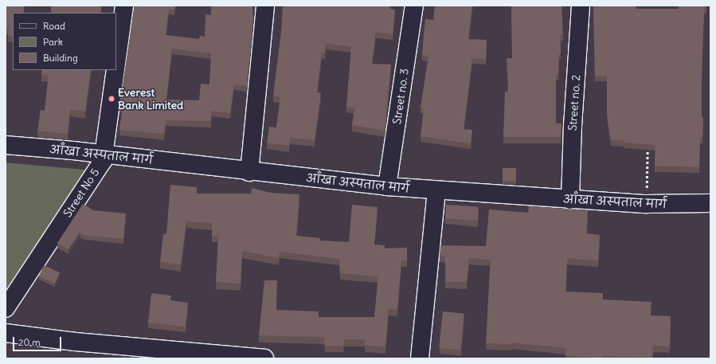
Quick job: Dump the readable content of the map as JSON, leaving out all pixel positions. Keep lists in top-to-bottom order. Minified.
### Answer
{"streets":{"street":["Street no. 3","Street no. 2","आँखा अस्पताल मार्ग","Street No 5"]},"crossings":[["Street no. 3","आँखा अस्पताल मार्ग"],["Street no. 2","आँखा अस्पताल मार्ग"],["आँखा अस्पताल मार्ग","Street No 5"]],"places":["Everest Bank Limited"],"legend":["Road","Park","Building"],"scale_bar":"20 m"}
